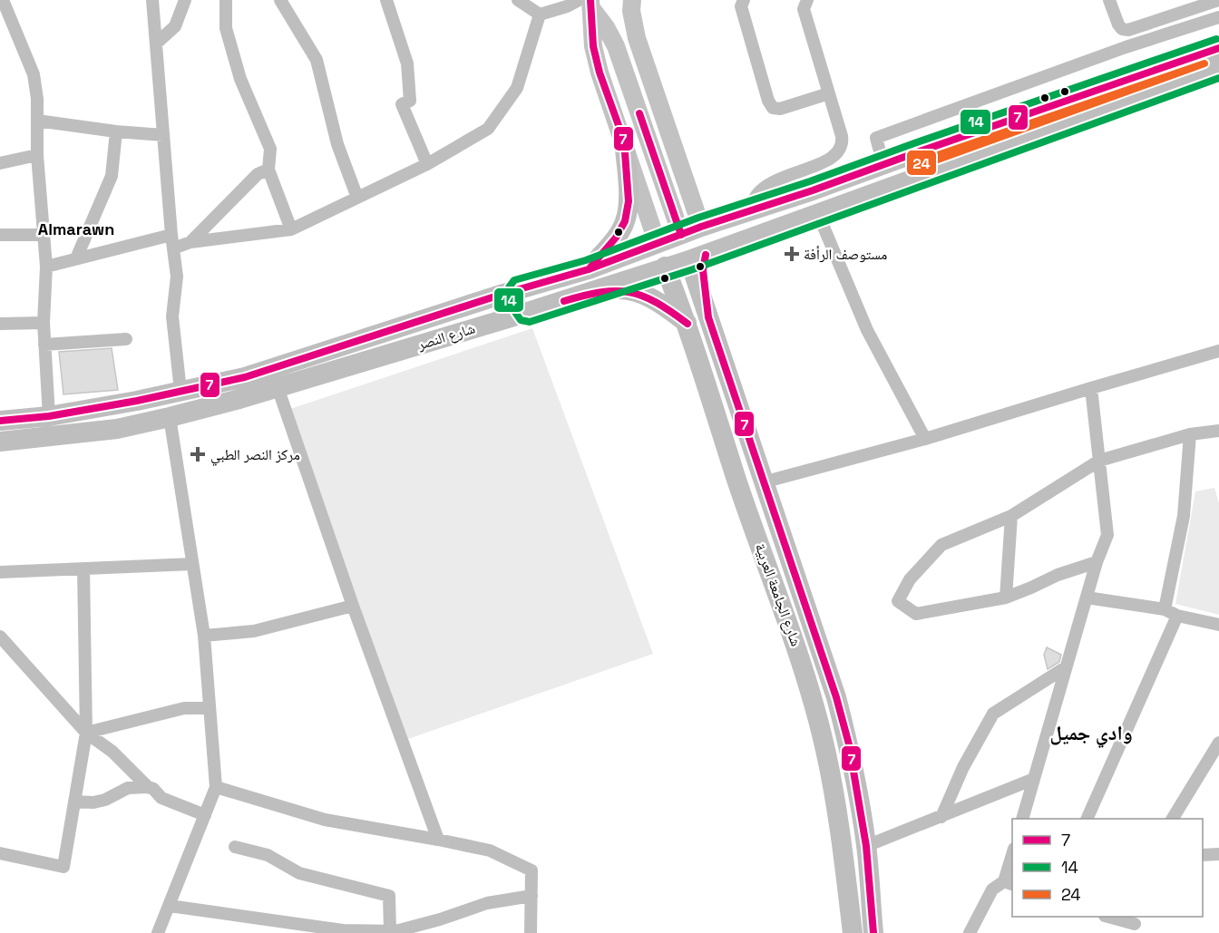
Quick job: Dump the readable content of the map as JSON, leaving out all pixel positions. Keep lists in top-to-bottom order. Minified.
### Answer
{"streets":{"main road":["شارع النصر","شارع الجامعة العربية"]},"crossings":[["شارع النصر","شارع الجامعة العربية"]],"districts":["Almarawn","وادي جميل"],"places":{"health":["مستوصف الرأفة","مركز النصر الطبي"]},"lines":["transit line 7","transit line 14","transit line 24"],"legend":["7","14","24"]}
